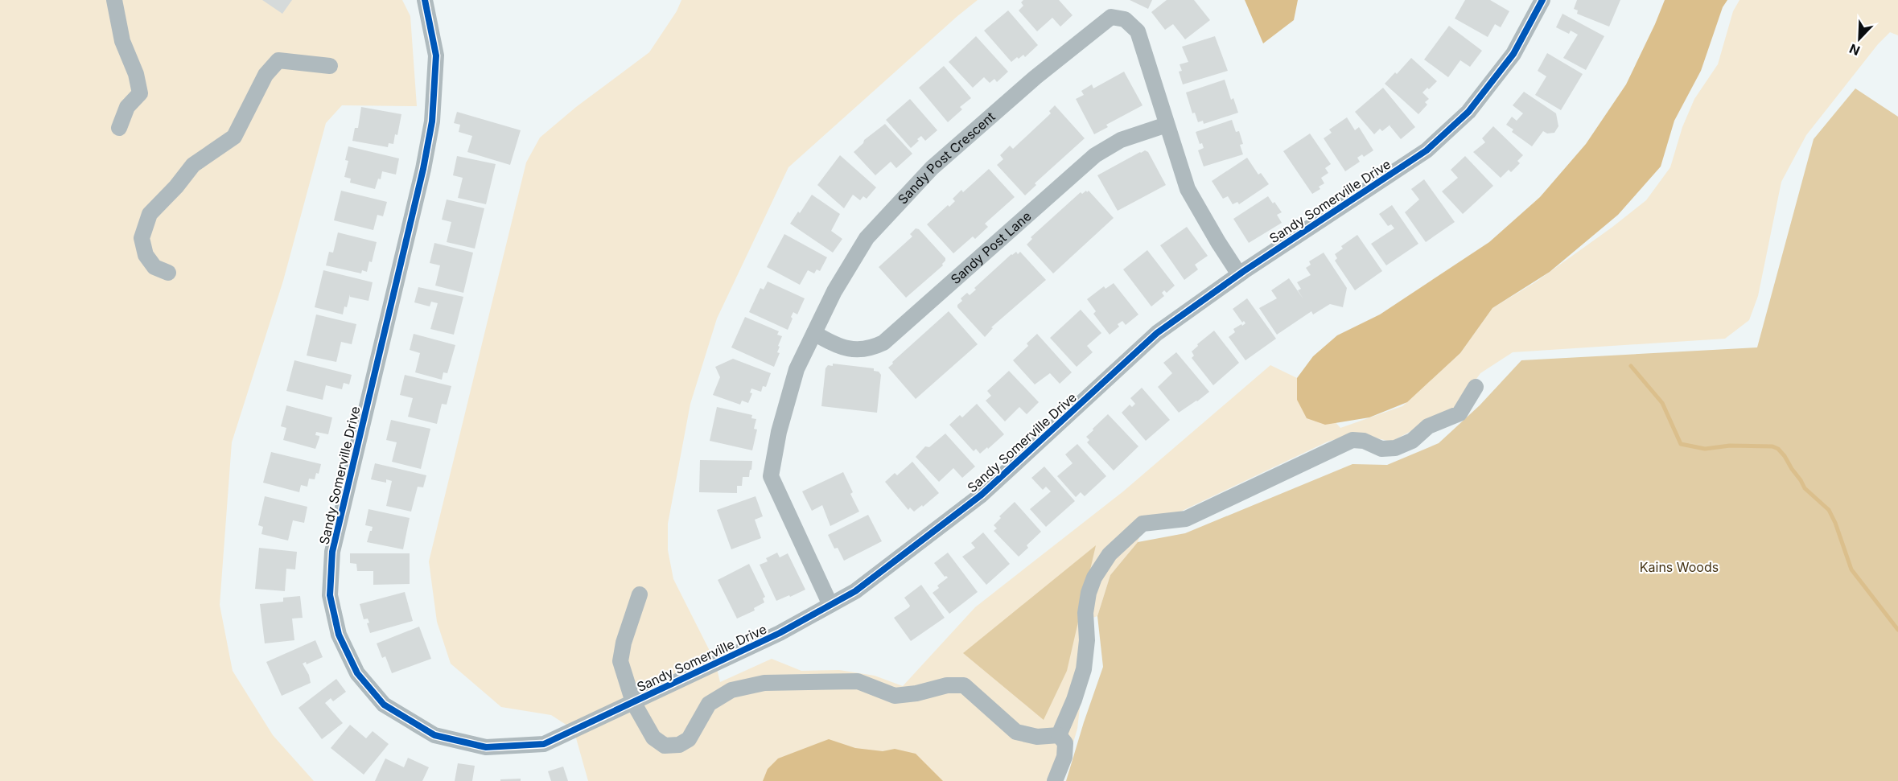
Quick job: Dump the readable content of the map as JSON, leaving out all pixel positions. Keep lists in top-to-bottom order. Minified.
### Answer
{"streets":{"street":["Sandy Post Crescent","Sandy Somerville Drive","Sandy Post Lane"]},"crossings":[["Sandy Post Crescent","Sandy Somerville Drive"],["Sandy Post Crescent","Sandy Post Lane"]],"parks":["Kains Woods"],"north":"bottom left"}
